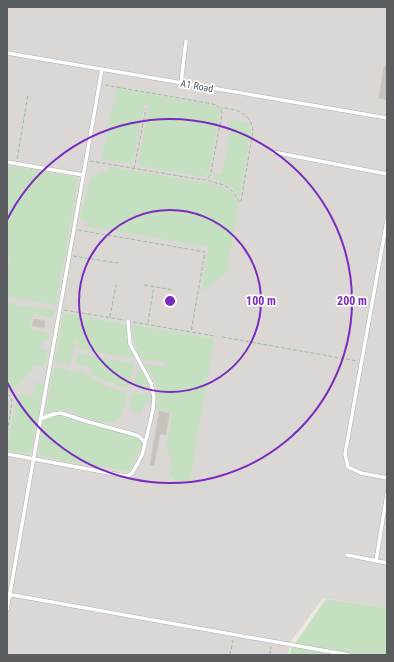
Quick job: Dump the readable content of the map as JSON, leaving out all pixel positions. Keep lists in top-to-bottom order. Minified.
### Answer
{"streets":{"lane":["A1 Road"]},"rings":["100 m","200 m"]}
